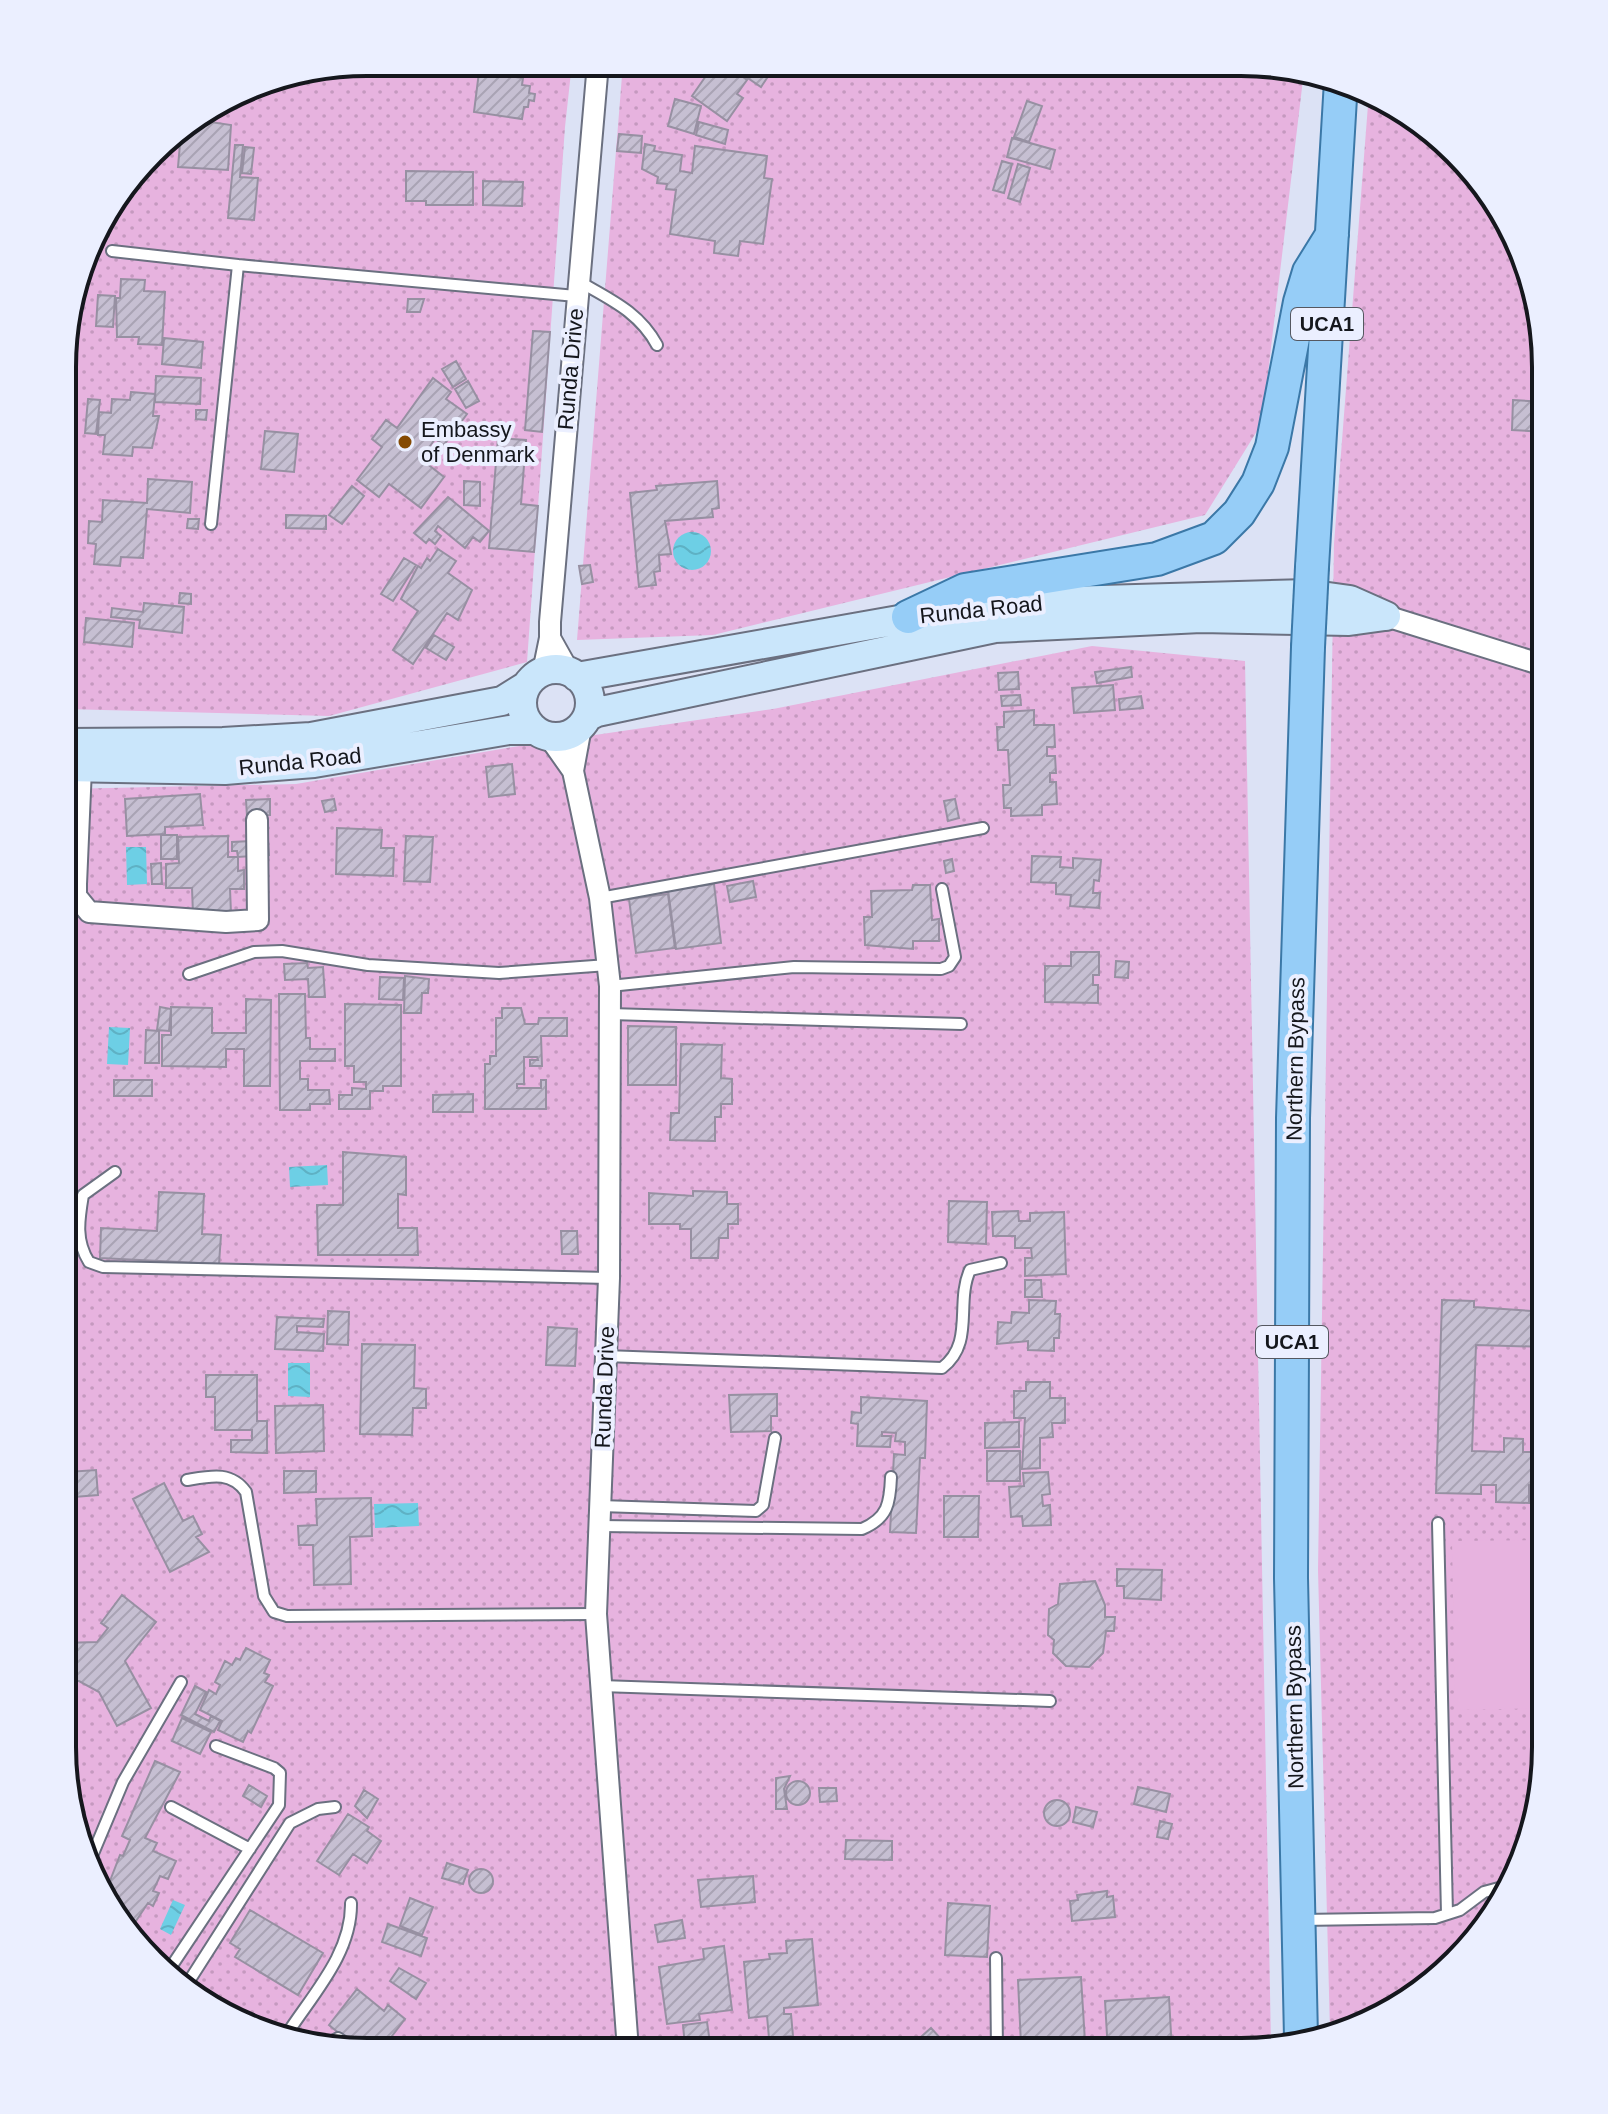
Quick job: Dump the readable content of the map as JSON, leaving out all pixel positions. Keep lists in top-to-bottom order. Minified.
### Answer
{"streets":{"main road":["UCA1","Northern Bypass"],"street":["Runda Drive","Runda Road"]},"crossings":[["Runda Drive","Runda Road"]],"places":["Embassy of Denmark"]}
